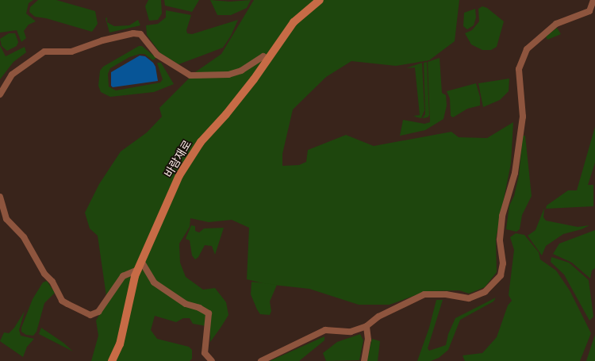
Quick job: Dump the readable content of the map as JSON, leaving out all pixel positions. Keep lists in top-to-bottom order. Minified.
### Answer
{"streets":{"street":["바람재로"]}}
